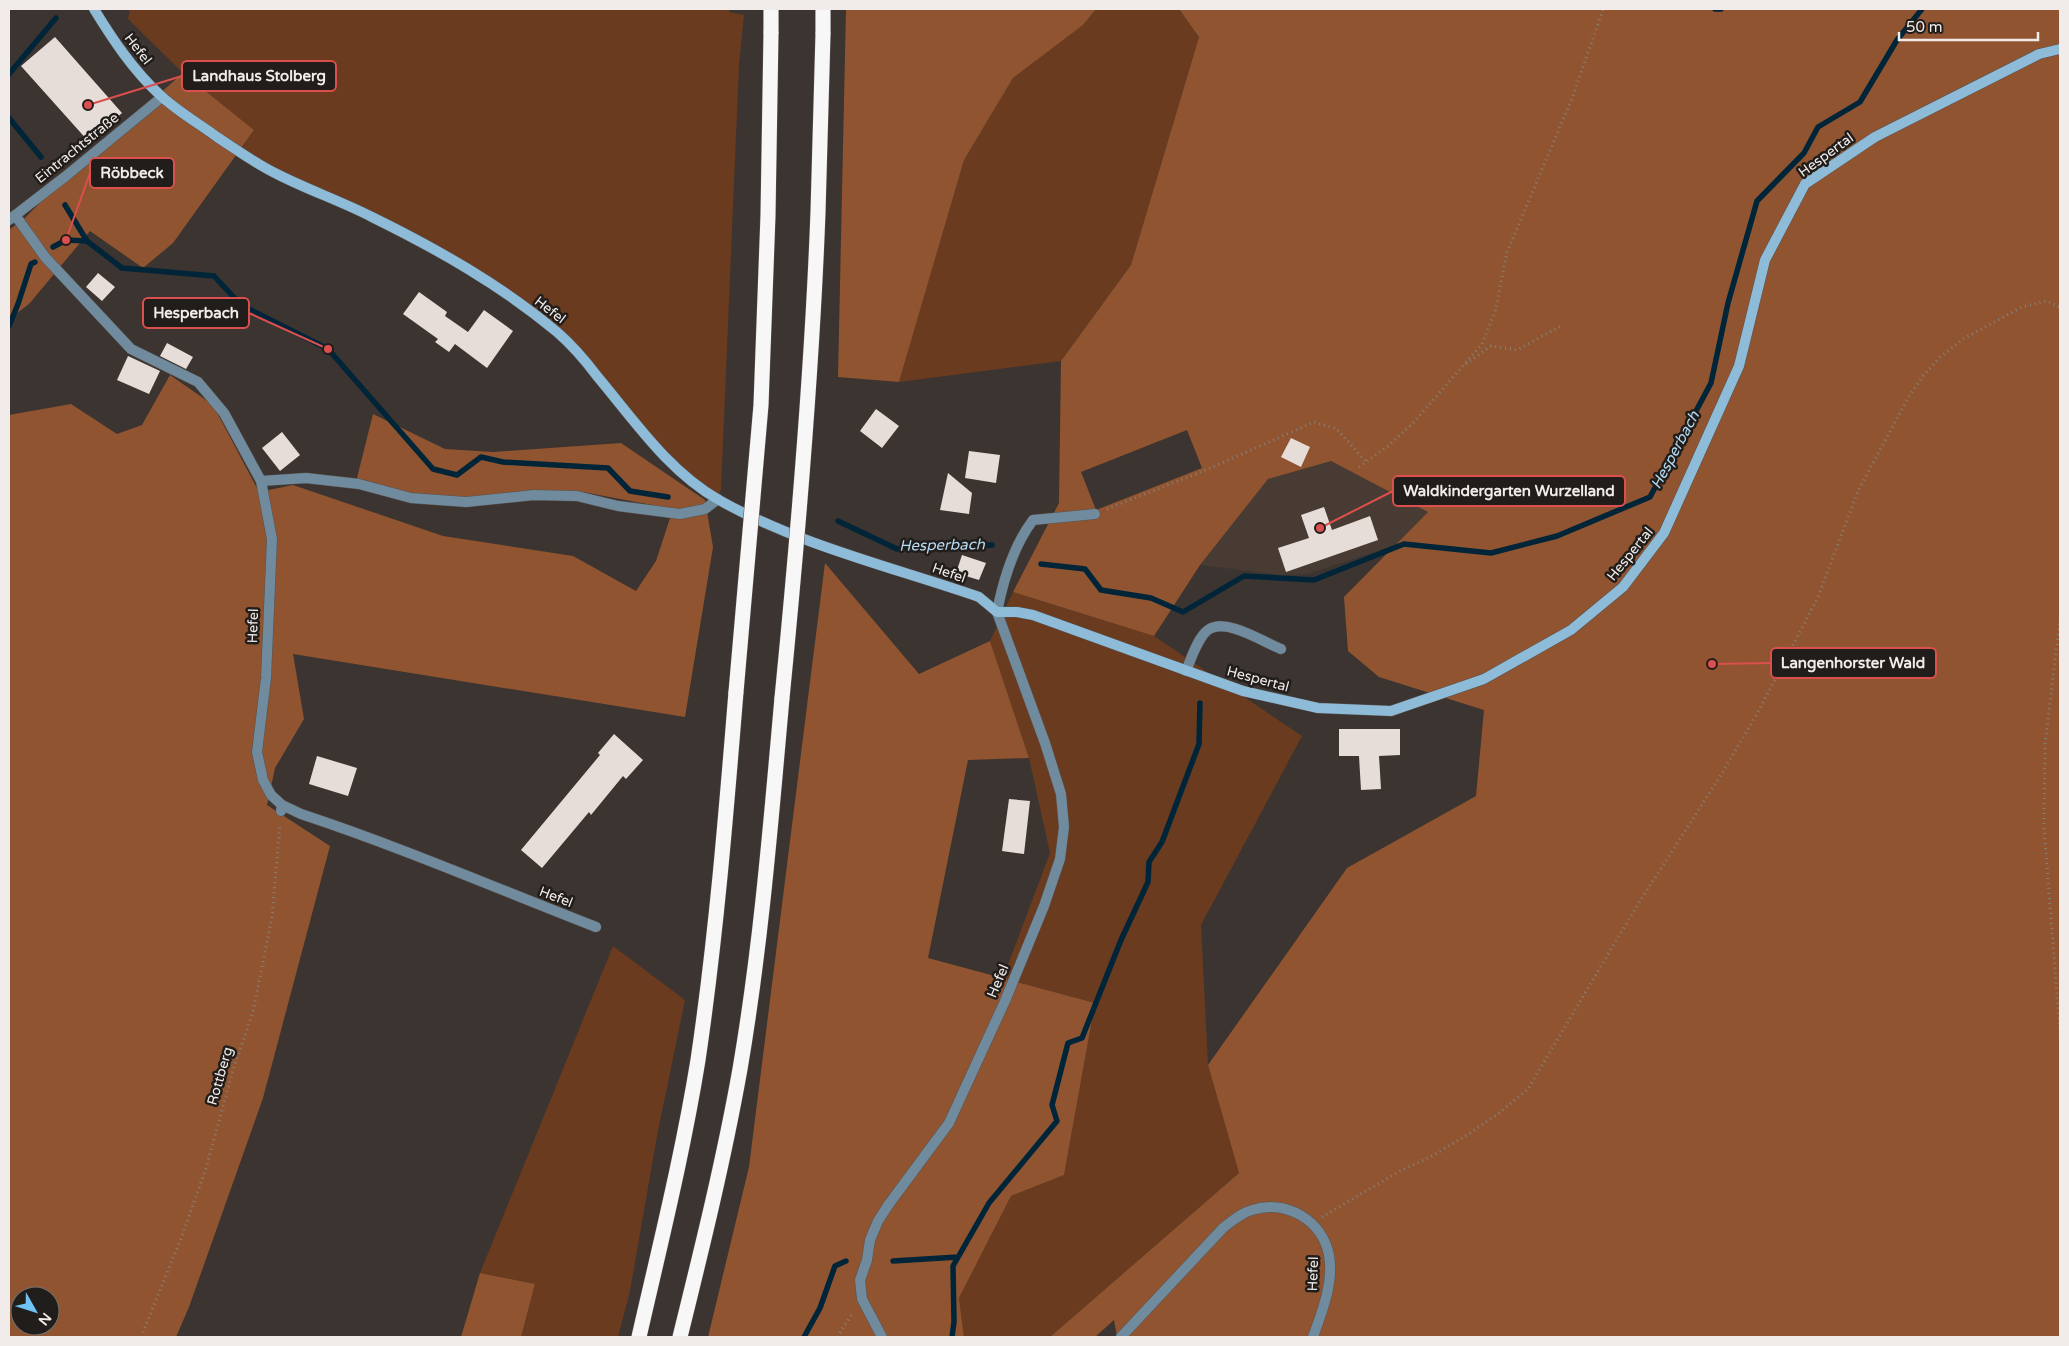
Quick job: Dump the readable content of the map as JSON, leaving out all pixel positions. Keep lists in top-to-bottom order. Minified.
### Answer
{"streets":{"main road":["Hefel","Hespertal"],"street":["Eintrachtstraße"],"path":["Rottberg"]},"crossings":[["Hefel","Eintrachtstraße"],["Hefel","Hespertal"],["Hefel","Rottberg"]],"water":["Hesperbach"],"places":["Landhaus Stolberg","Röbbeck","Hesperbach","Waldkindergarten Wurzelland","Langenhorster Wald"],"scale_bar":"50 m","north":"bottom right"}
